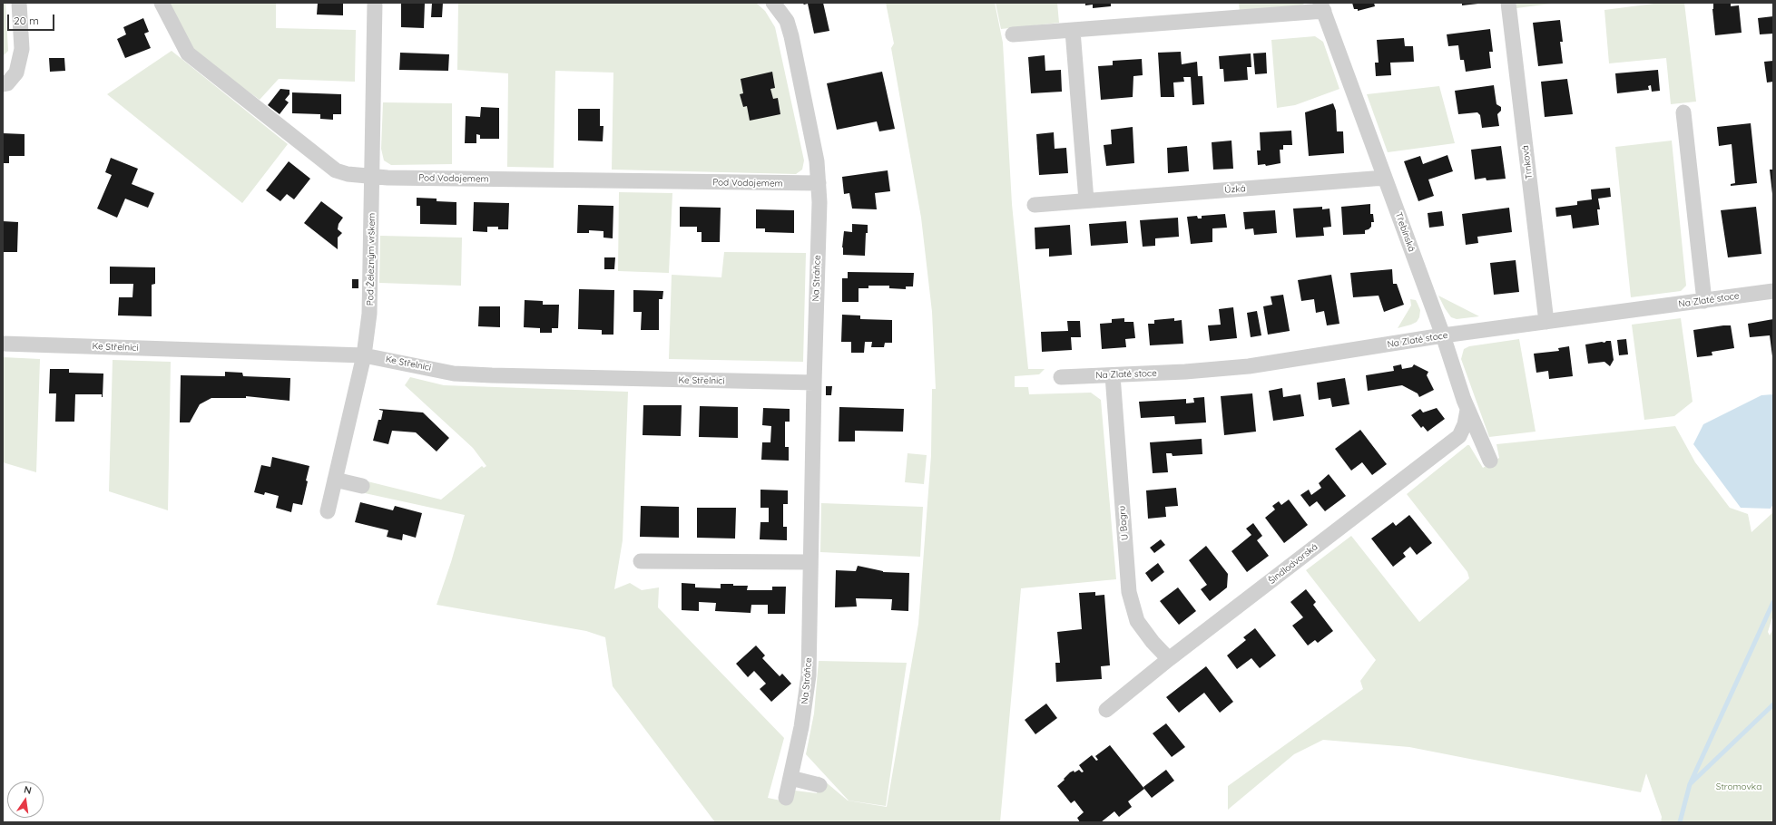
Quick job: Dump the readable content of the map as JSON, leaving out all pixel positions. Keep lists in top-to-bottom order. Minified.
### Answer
{"streets":{"street":["Trnková","Pod Vodojemem","Úzká","Třebínská","Pod Železným vrškem","Na Stráňce","Na Zlaté stoce","Ke Střelnici","U Bagru","Šindlodvorská"]},"crossings":[["Trnková","Na Zlaté stoce"],["Pod Vodojemem","Pod Železným vrškem"],["Pod Vodojemem","Na Stráňce"],["Úzká","Třebínská"],["Třebínská","Na Zlaté stoce"],["Třebínská","Šindlodvorská"],["Pod Železným vrškem","Ke Střelnici"],["Na Stráňce","Ke Střelnici"],["Na Zlaté stoce","U Bagru"],["U Bagru","Šindlodvorská"]],"parks":["Stromovka"],"scale_bar":"20 m","north":"top"}
